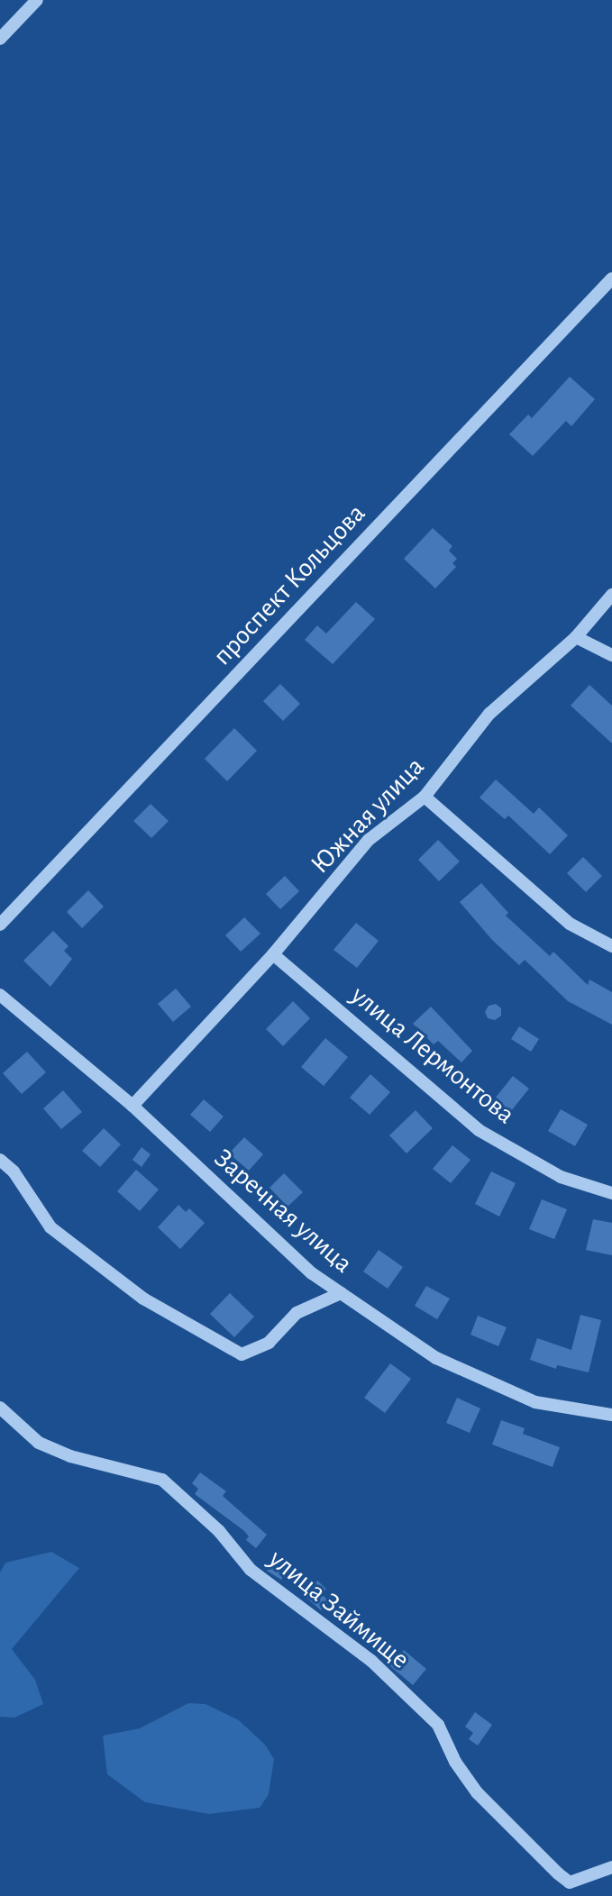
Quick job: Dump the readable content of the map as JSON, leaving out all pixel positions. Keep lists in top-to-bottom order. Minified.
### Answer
{"streets":{"street":["проспект Кольцова","Южная улица","улица Лермонтова","Заречная улица","улица Займище"]},"crossings":[["Южная улица","улица Лермонтова"],["Южная улица","Заречная улица"]]}
